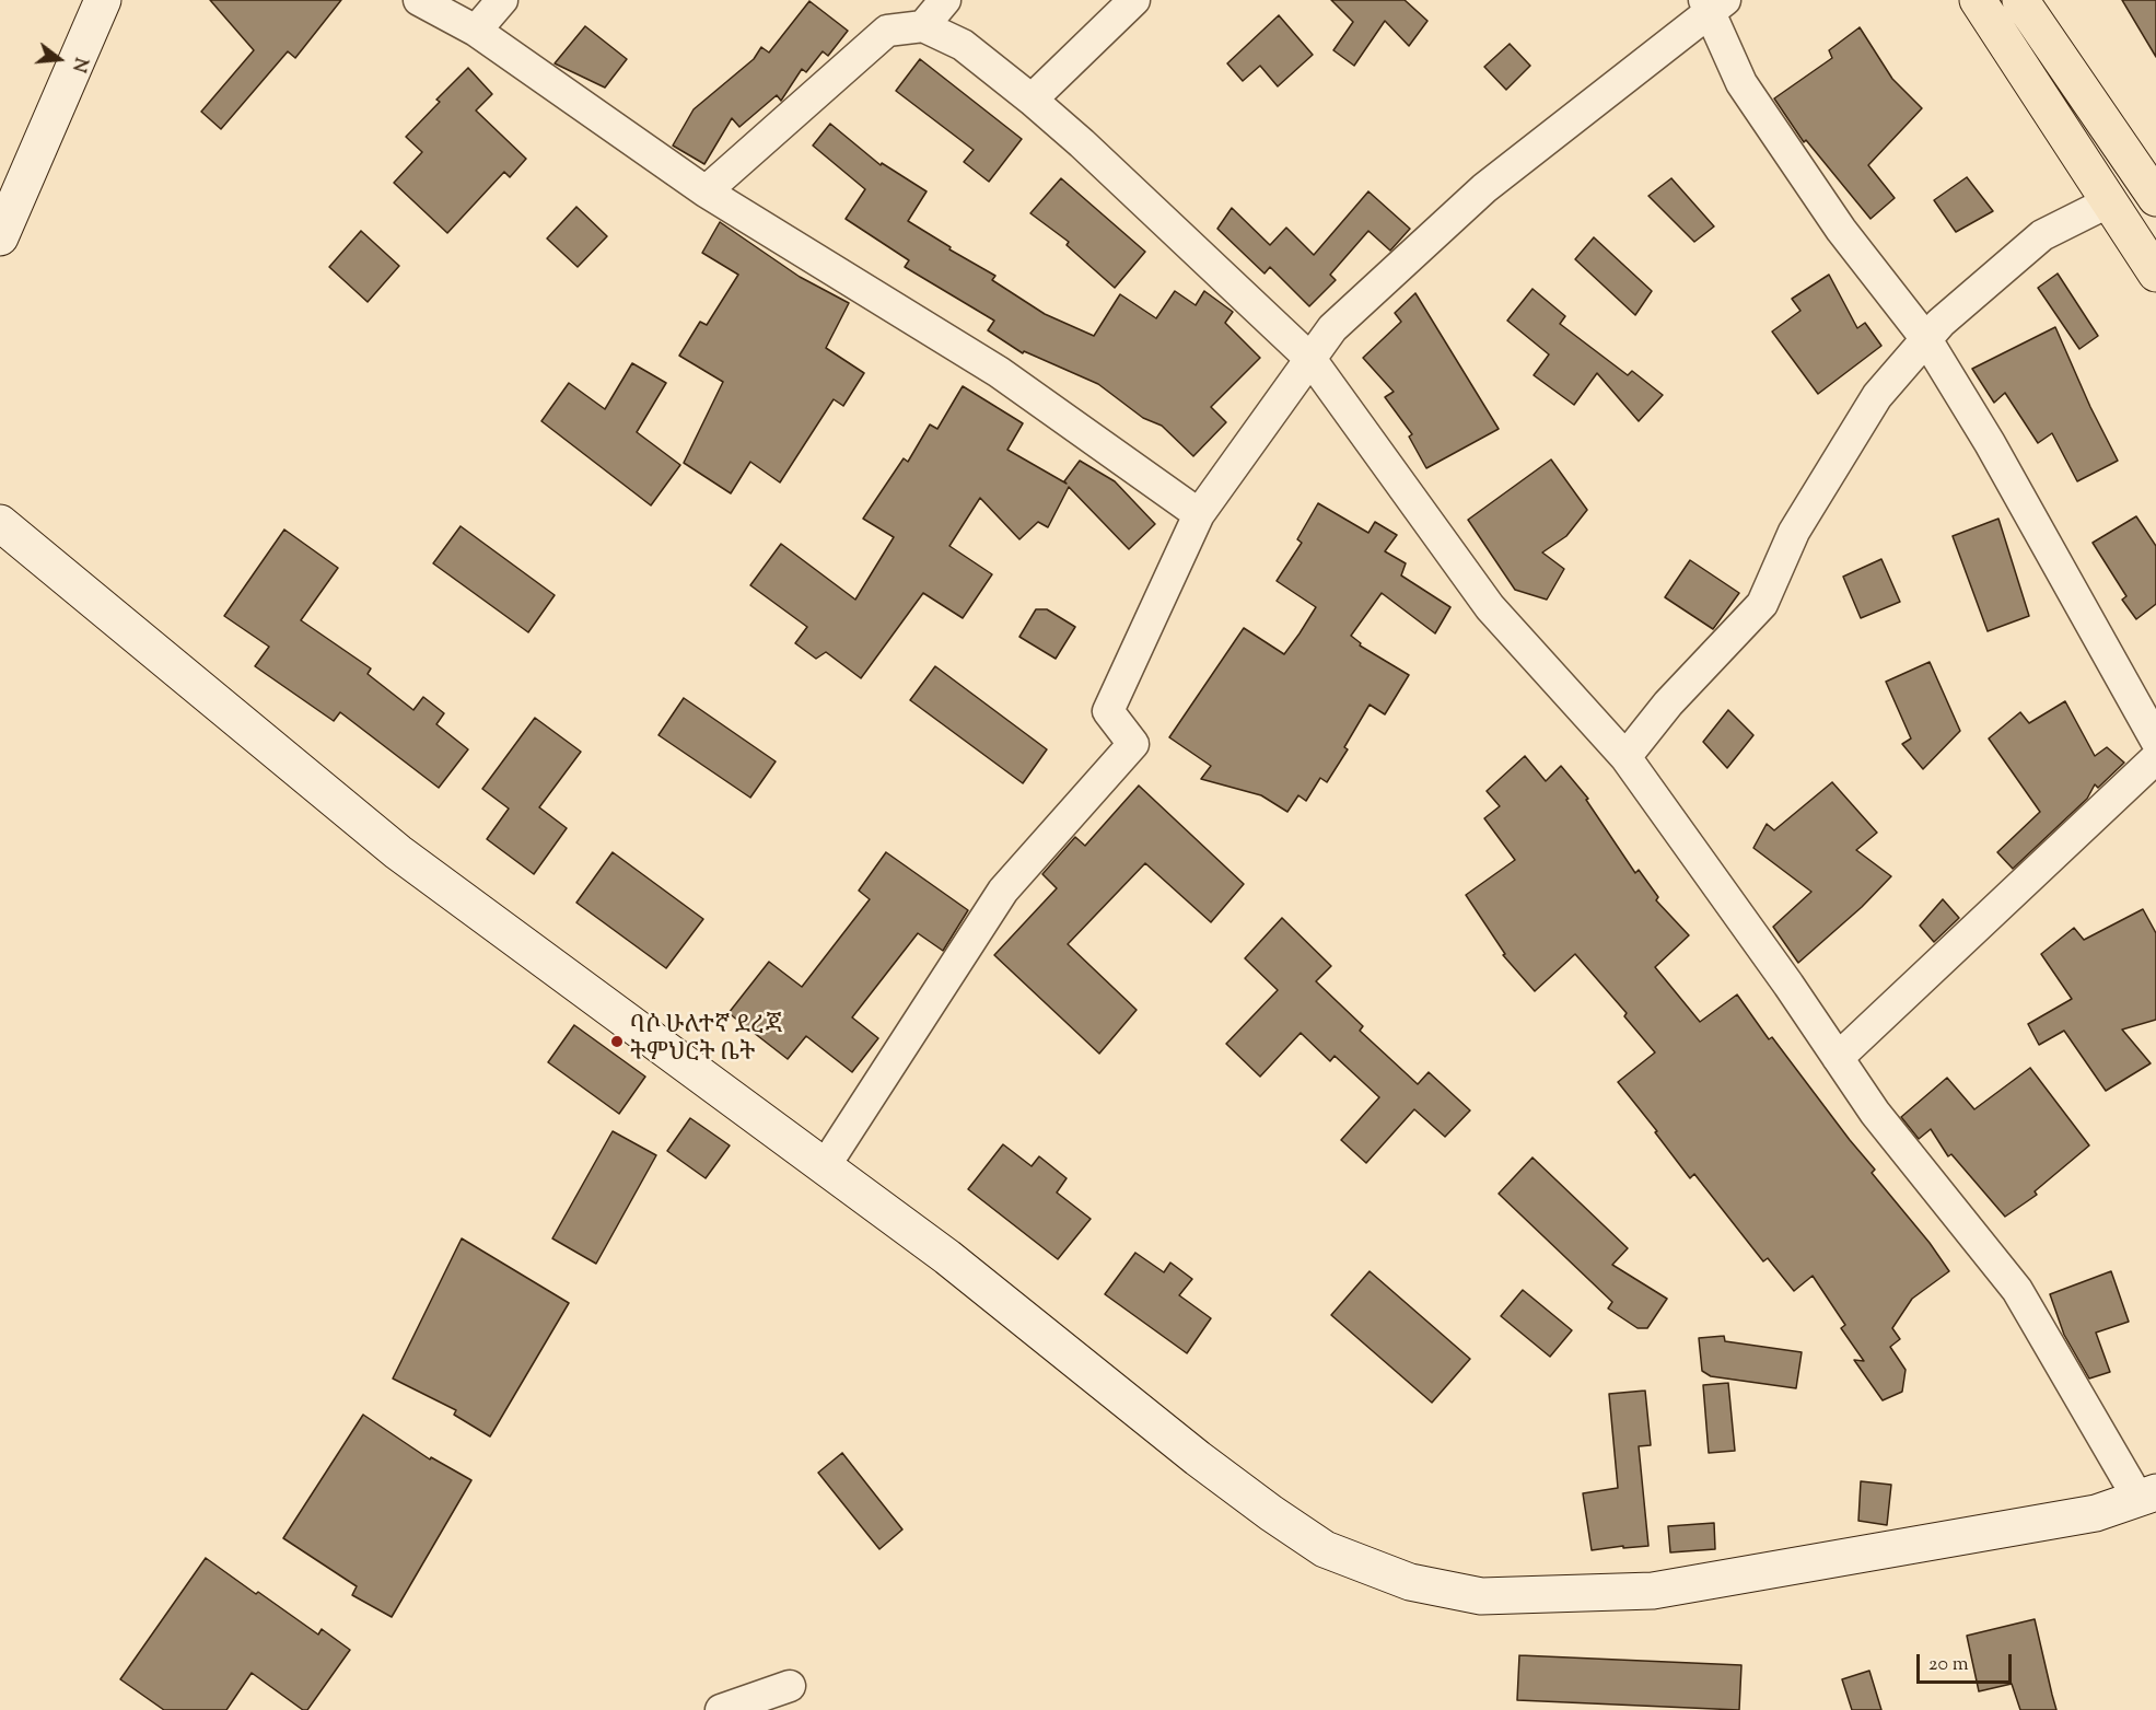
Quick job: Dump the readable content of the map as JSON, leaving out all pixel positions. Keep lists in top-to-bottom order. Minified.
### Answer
{"places":["ባሶ ሁለተኛ ደረጃ ትምህርት ቤት"],"scale_bar":"20 m","north":"right"}
